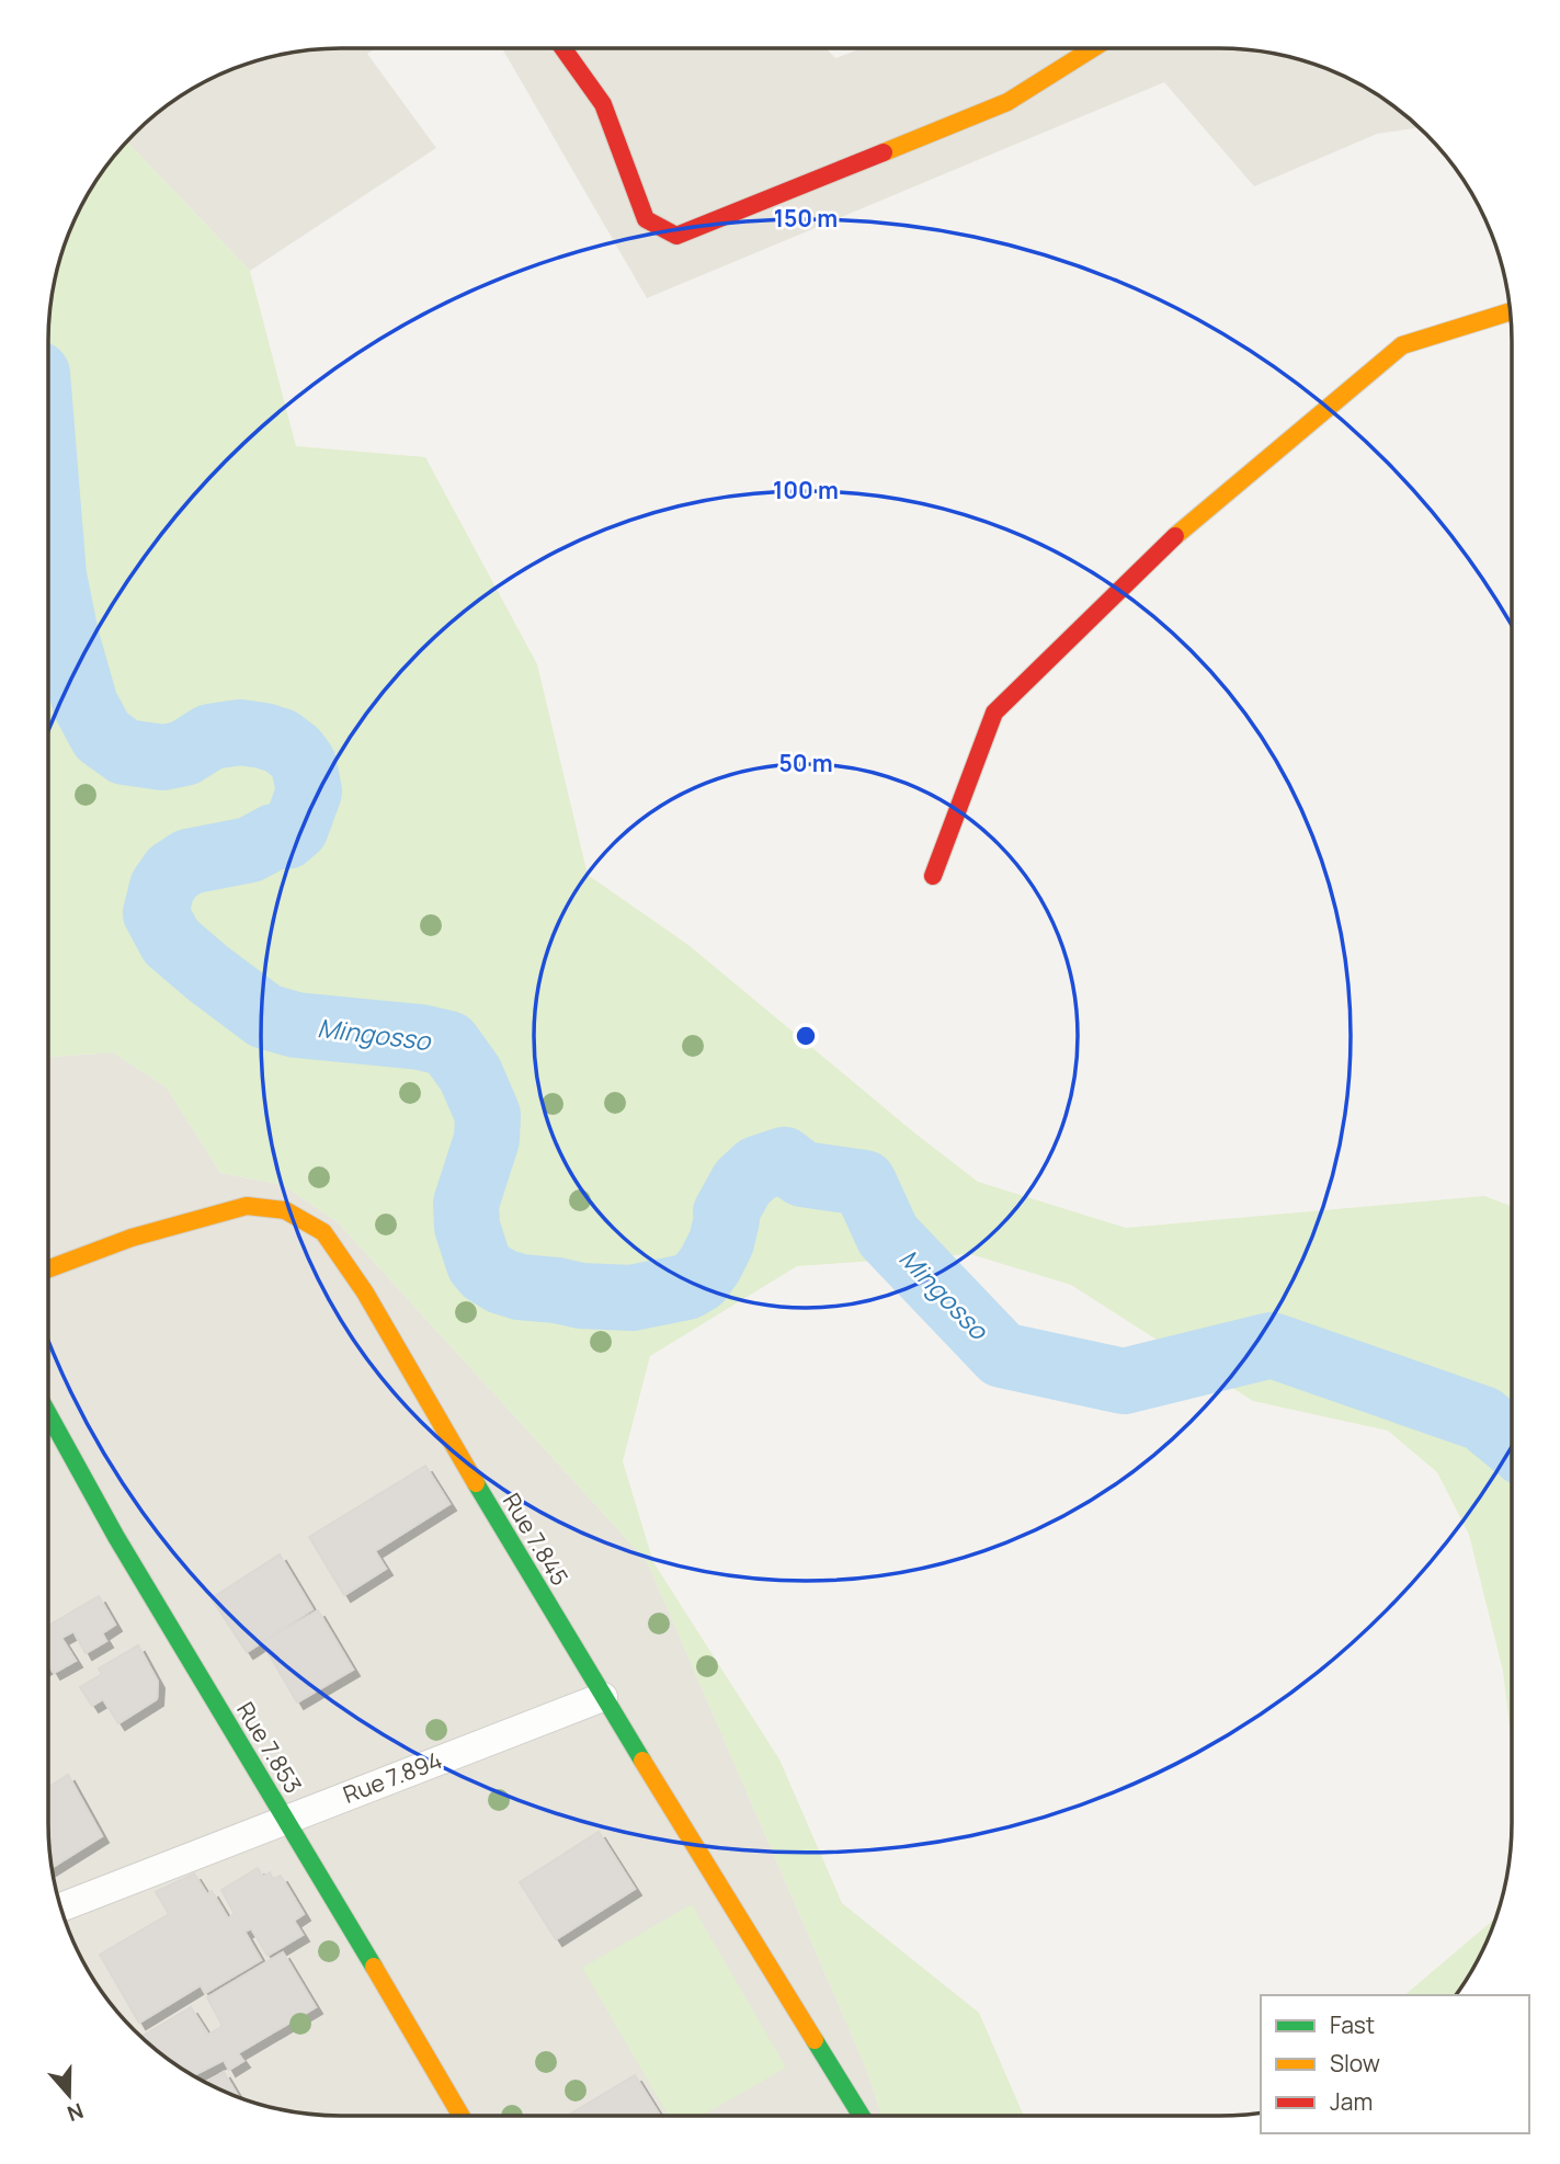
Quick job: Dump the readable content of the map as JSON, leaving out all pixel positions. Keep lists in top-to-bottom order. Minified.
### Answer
{"streets":{"street":["Rue 7.845","Rue 7.853","Rue 7.894"]},"crossings":[["Rue 7.845","Rue 7.894"],["Rue 7.853","Rue 7.894"]],"water":["Mingosso"],"legend":["Fast","Slow","Jam"],"north":"bottom","rings":["150 m","100 m","50 m"]}
